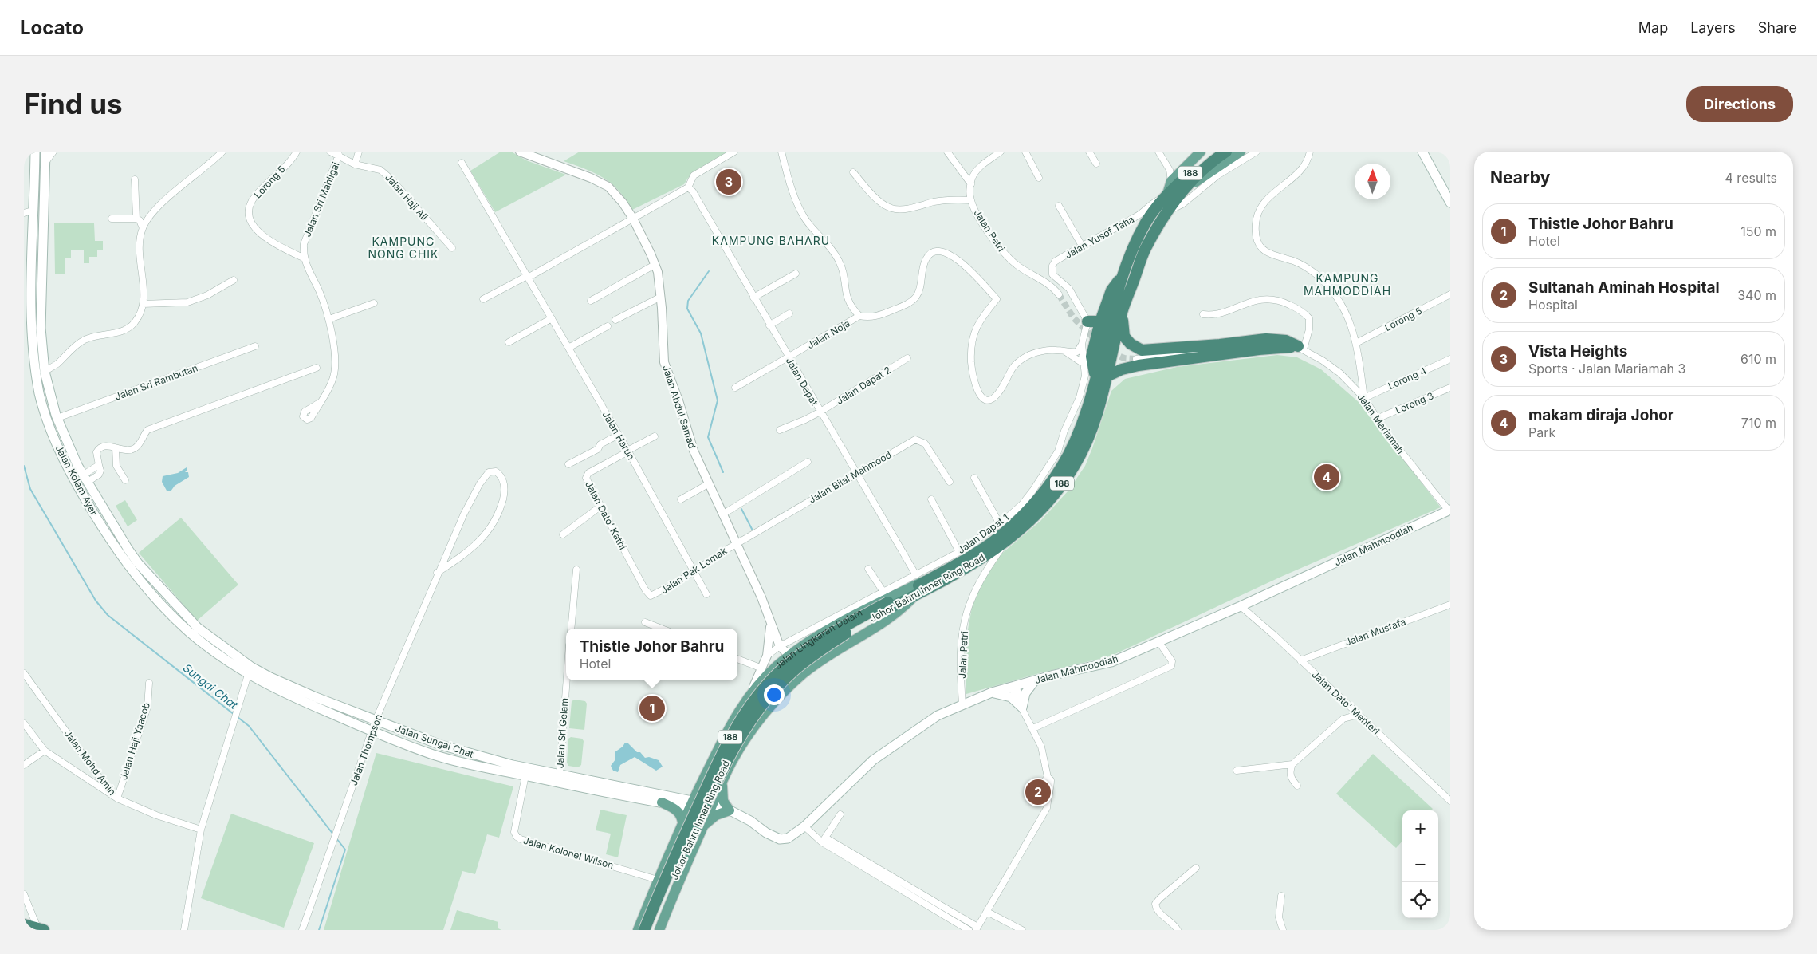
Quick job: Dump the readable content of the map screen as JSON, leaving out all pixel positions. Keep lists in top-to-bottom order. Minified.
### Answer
{"streets":{"highway":["188","Johor Bahru Inner Ring Road"],"main road":["Jalan Kolam Ayer","Jalan Mahmoodiah","Jalan Lingkaran Dalam","Jalan Sungai Chat"],"street":["Lorong 5","Jalan Haji Ali","Jalan Sri Mahligai","Jalan Petri","Jalan Yusof Taha","Jalan Noja","Lorong 4","Jalan Dapat","Jalan Sri Rambutan","Jalan Dapat 2","Lorong 3","Jalan Abdul Samad","Jalan Mariamah","Jalan Harun","Jalan Bilal Mahmood","Jalan Dato’ Kathi","Jalan Dapat 1","Jalan Pak Lomak","Jalan Mustafa","Jalan Dato' Menteri","Jalan Sri Gelam","Jalan Haji Yaacob","Jalan Thompson","Jalan Mohd Amin","Jalan Kolonel Wilson"]},"crossings":[["Lorong 5","Jalan Sri Mahligai"],["Jalan Haji Ali","Jalan Sri Mahligai"],["Jalan Petri","Jalan Mahmoodiah"],["Jalan Petri","Johor Bahru Inner Ring Road"],["Jalan Yusof Taha","Jalan Dapat 1"],["Jalan Yusof Taha","Johor Bahru Inner Ring Road"],["Jalan Noja","Jalan Dapat"],["Lorong 4","Jalan Mariamah"],["Jalan Dapat","Jalan Dapat 2"],["Jalan Dapat","Jalan Bilal Mahmood"],["Jalan Dapat","Jalan Dapat 1"],["Jalan Sri Rambutan","Jalan Kolam Ayer"],["Lorong 3","Jalan Mariamah"],["Jalan Abdul Samad","Jalan Bilal Mahmood"],["Jalan Abdul Samad","Jalan Dapat 1"],["Jalan Abdul Samad","Jalan Pak Lomak"],["Jalan Abdul Samad","Jalan Lingkaran Dalam"],["Jalan Mariamah","Jalan Mahmoodiah"],["Jalan Harun","Jalan Dato’ Kathi"],["Jalan Harun","Jalan Pak Lomak"],["Jalan Bilal Mahmood","Jalan Pak Lomak"],["Jalan Kolam Ayer","Jalan Sungai Chat"],["Jalan Dato’ Kathi","Jalan Pak Lomak"],["Jalan Mahmoodiah","Jalan Lingkaran Dalam"],["Jalan Mahmoodiah","Jalan Dato' Menteri"],["Jalan Mahmoodiah","Jalan Sungai Chat"],["Johor Bahru Inner Ring Road","Jalan Lingkaran Dalam"],["Jalan Mustafa","Jalan Dato' Menteri"],["Jalan Lingkaran Dalam","Jalan Sungai Chat"],["Jalan Lingkaran Dalam","Jalan Kolonel Wilson"],["Jalan Sri Gelam","Jalan Sungai Chat"],["Jalan Haji Yaacob","Jalan Mohd Amin"],["Jalan Sungai Chat","Jalan Thompson"],["Jalan Sungai Chat","Jalan Kolonel Wilson"]],"districts":["KAMPUNG BAHARU","KAMPUNG NONG CHIK","KAMPUNG MAHMODDIAH"],"water":["Sungai Chat"],"north":"top","page":{"header":"Locato","nav":["Map","Layers","Share"],"buttons":"Directions","title":"Find us","heading":["Nearby","4 results"],"pins":["3","4","1","2"],"list":[{"mark":"1","name":"Thistle Johor Bahru","note":"Hotel","value":"150 m"},{"mark":"2","name":"Sultanah Aminah Hospital","note":"Hospital","value":"340 m"},{"mark":"3","name":"Vista Heights","note":"Sports · Jalan Mariamah 3","value":"610 m"},{"mark":"4","name":"makam diraja Johor","note":"Park","value":"710 m"}],"popup":["Thistle Johor Bahru","Hotel"],"map_buttons":["+","−"]}}
